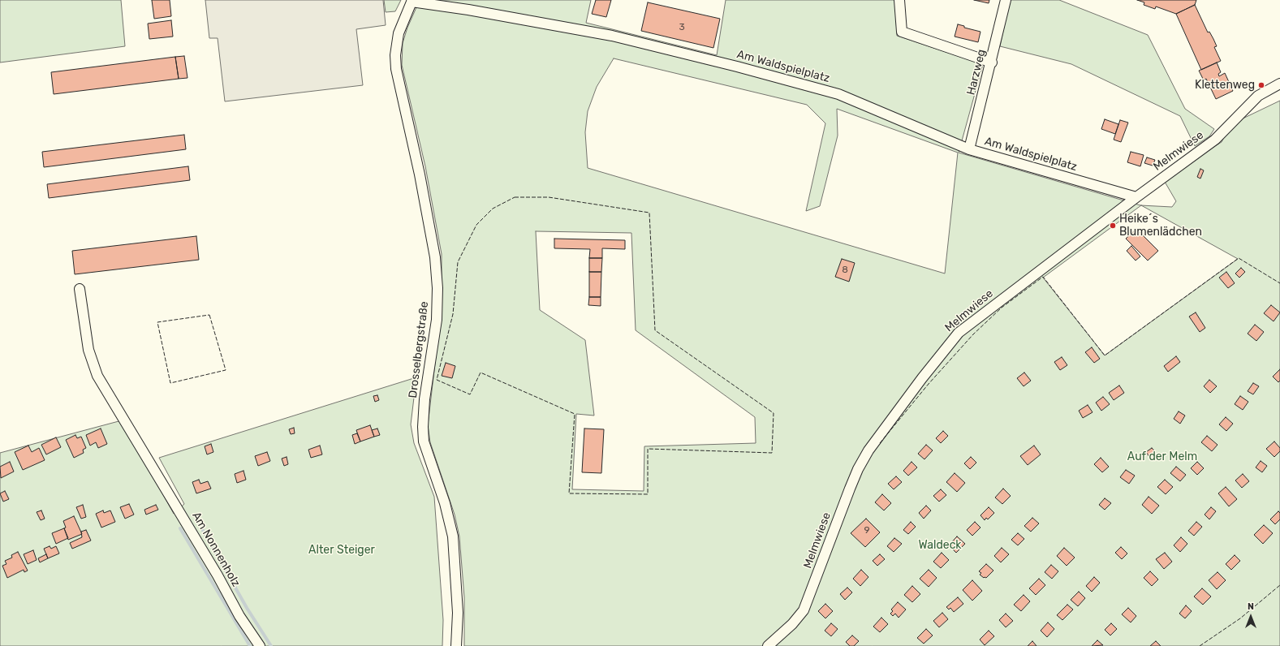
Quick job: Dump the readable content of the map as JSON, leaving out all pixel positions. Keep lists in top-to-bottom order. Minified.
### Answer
{"streets":{"street":["Am Waldspielplatz","Harzweg","Melmwiese","Drosselbergstraße","Am Nonnenholz"]},"crossings":[["Am Waldspielplatz","Harzweg"],["Am Waldspielplatz","Melmwiese"],["Am Waldspielplatz","Drosselbergstraße"]],"parks":["Auf der Melm","Waldeck","Alter Steiger"],"places":["Klettenweg","Heike´s Blumenlädchen"],"house_numbers":["3","8","9"],"north":"top"}
